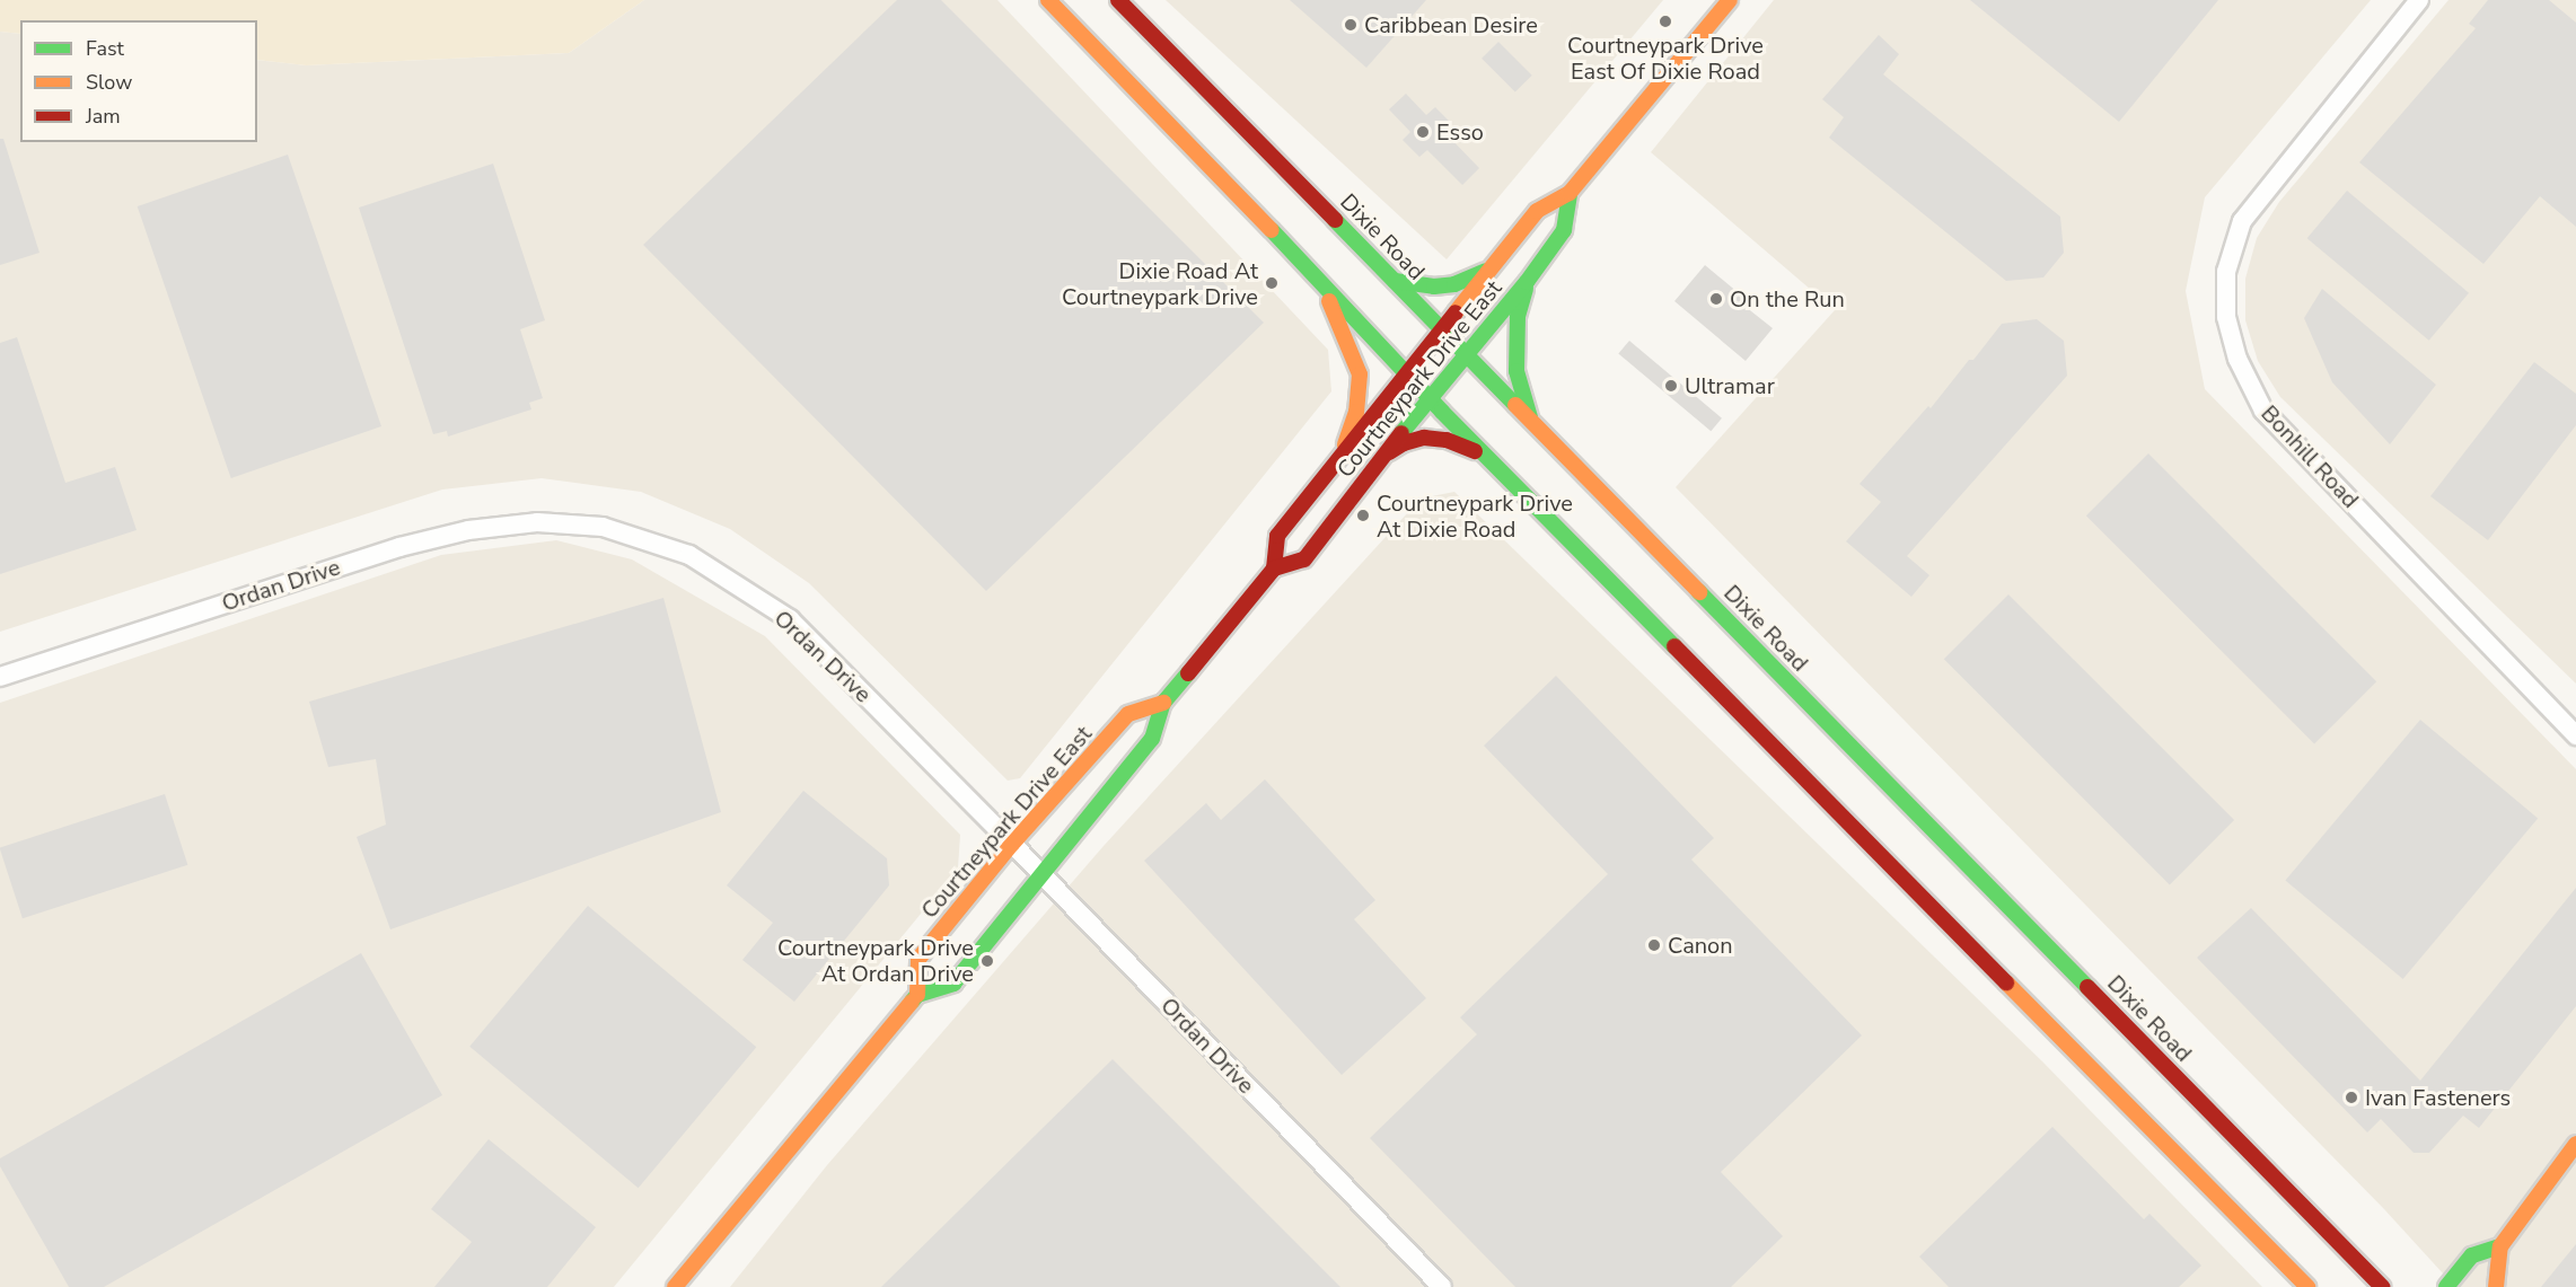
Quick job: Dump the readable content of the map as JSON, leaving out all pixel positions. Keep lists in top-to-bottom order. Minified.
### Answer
{"streets":{"main road":["Dixie Road","Courtneypark Drive East"],"street":["Bonhill Road","Ordan Drive"]},"crossings":[["Dixie Road","Courtneypark Drive East"],["Courtneypark Drive East","Ordan Drive"]],"places":["Courtneypark Drive East Of Dixie Road","Caribbean Desire","Esso","Dixie Road At Courtneypark Drive","On the Run","Ultramar","Courtneypark Drive At Dixie Road","Canon","Courtneypark Drive At Ordan Drive","Ivan Fasteners"],"legend":["Fast","Slow","Jam"]}
